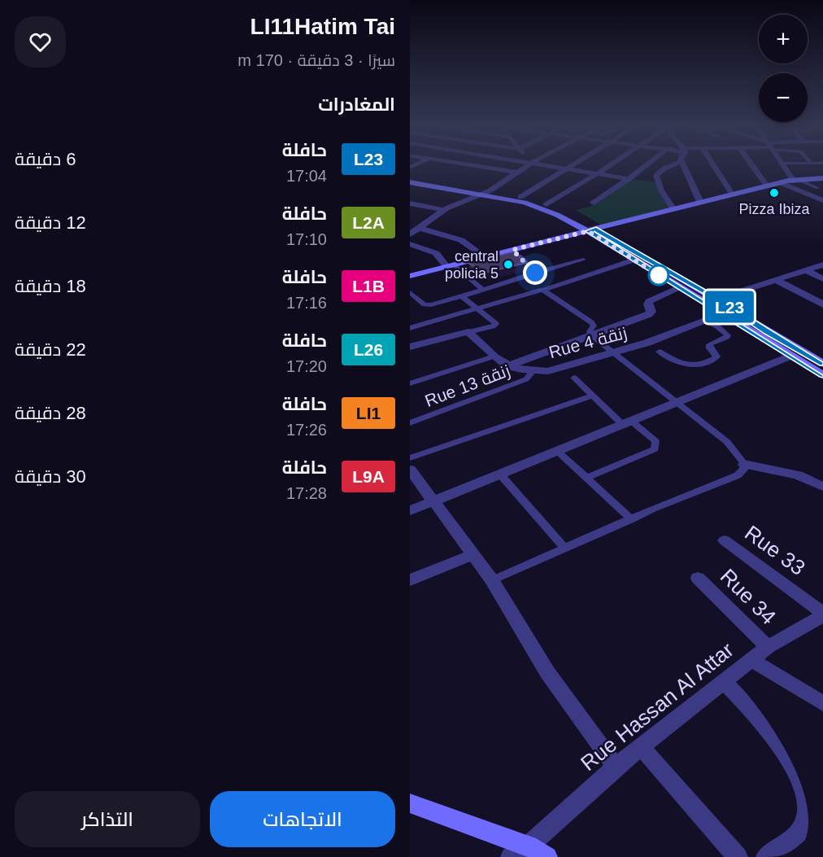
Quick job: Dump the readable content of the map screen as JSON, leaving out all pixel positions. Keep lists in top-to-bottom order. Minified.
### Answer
{"streets":{"street":["Rue 4 زنقة","Rue 33","Rue 34","Rue Hassan Al Attar"],"lane":["Rue 13 زنقة"]},"crossings":[["Rue 4 زنقة","Rue 13 زنقة"],["Rue 33","Rue Hassan Al Attar"],["Rue 34","Rue Hassan Al Attar"]],"places":["Pizza Ibiza","central policia 5"],"lines":["bus line L23"],"page":{"on_map":"L23","heading":[["LI11Hatim Tai","سيرًا · 3 دقيقة · 170 m"],"المغادرات"],"map_buttons":["+","−"],"list":[{"mark":"L23","name":"حافلة","note":"17:04","value":"6 دقيقة"},{"mark":"L2A","name":"حافلة","note":"17:10","value":"12 دقيقة"},{"mark":"L1B","name":"حافلة","note":"17:16","value":"18 دقيقة"},{"mark":"L26","name":"حافلة","note":"17:20","value":"22 دقيقة"},{"mark":"LI1","name":"حافلة","note":"17:26","value":"28 دقيقة"},{"mark":"L9A","name":"حافلة","note":"17:28","value":"30 دقيقة"}],"buttons":["الاتجاهات","التذاكر"]}}
